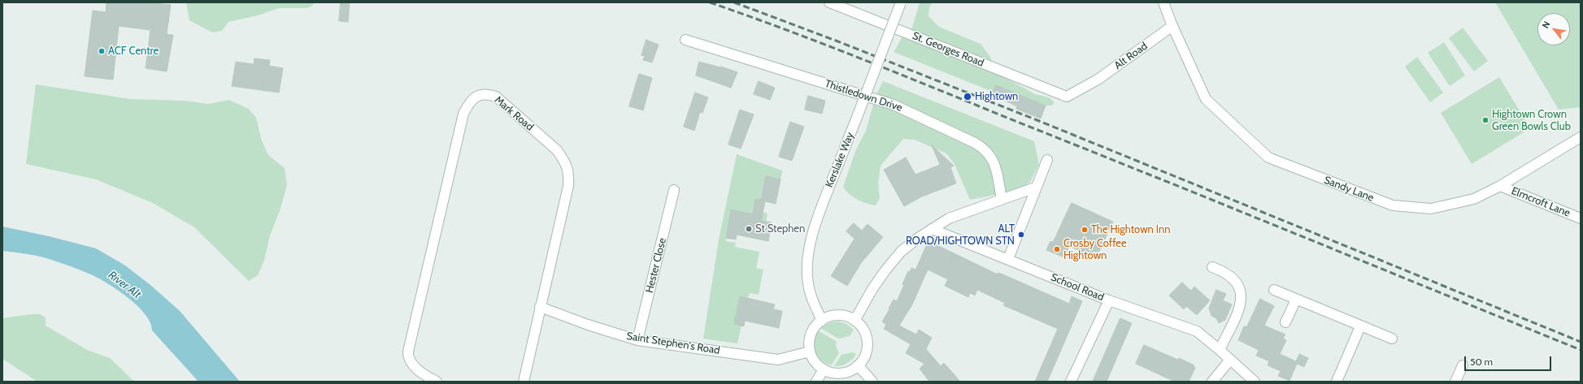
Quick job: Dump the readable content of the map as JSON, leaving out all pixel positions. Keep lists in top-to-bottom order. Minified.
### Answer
{"streets":{"street":["St. Georges Road","Alt Road","Thistledown Drive","Mark Road","Kerslake Way","Sandy Lane","Elmcroft Lane","Hester Close","School Road","Saint Stephen's Road"]},"crossings":[["St. Georges Road","Alt Road"],["Alt Road","Sandy Lane"],["Mark Road","Saint Stephen's Road"],["Kerslake Way","Saint Stephen's Road"],["Sandy Lane","Elmcroft Lane"],["Hester Close","Saint Stephen's Road"]],"water":["River Alt"],"places":["ACF Centre","Hightown","Hightown Crown Green Bowls Club","St Stephen","The Hightown Inn","ALT ROAD/HIGHTOWN STN","Crosby Coffee Hightown"],"scale_bar":"50 m","north":"top left"}
